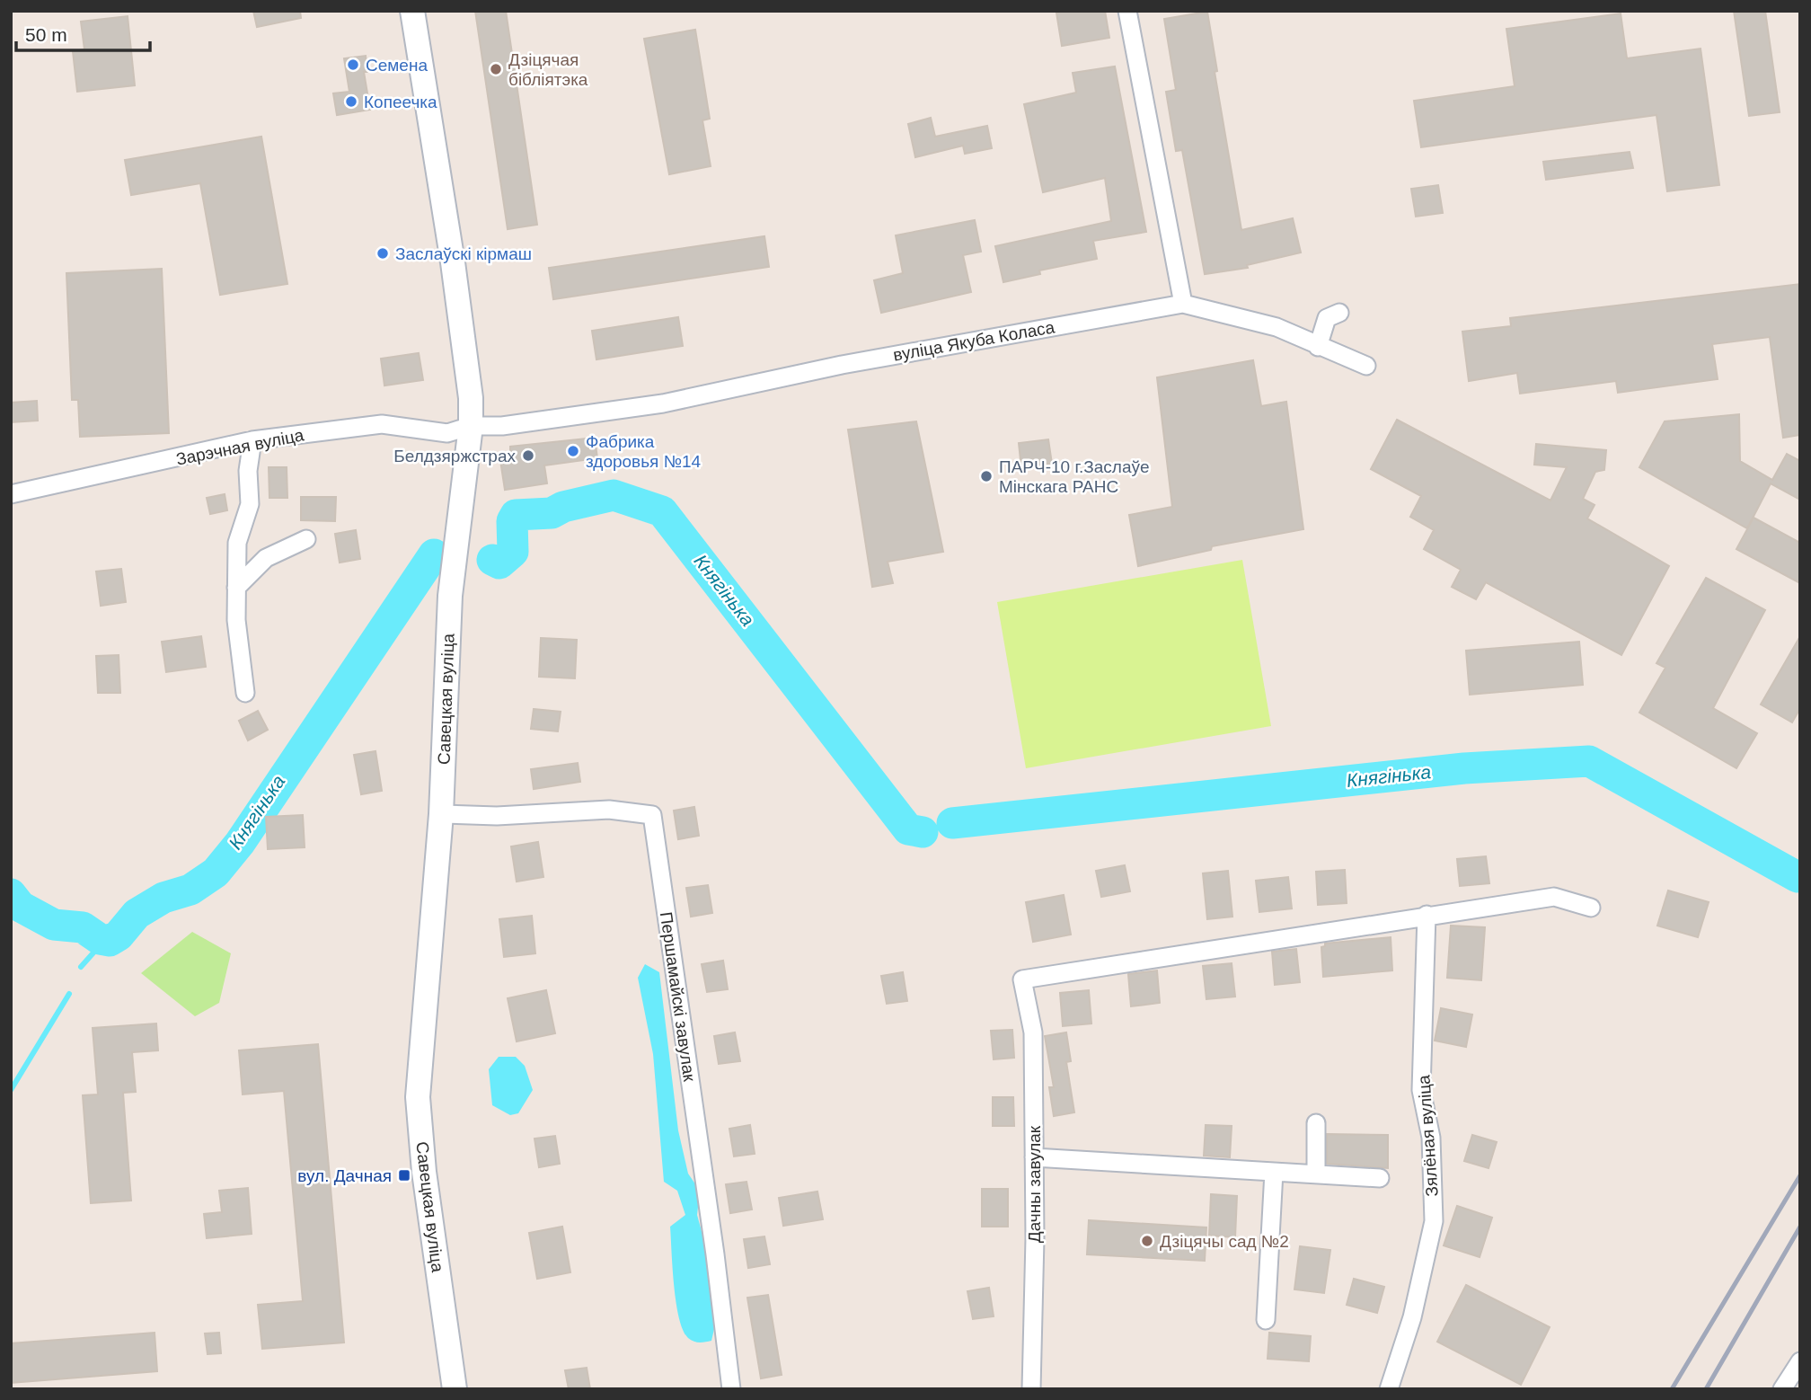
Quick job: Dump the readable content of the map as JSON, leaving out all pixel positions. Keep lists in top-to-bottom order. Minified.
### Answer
{"streets":{"main road":["Савецкая вуліца"],"street":["вуліца Якуба Коласа","Зарэчная вуліца","Першамайскі завулак","Зялёная вуліца","Дачны завулак"]},"crossings":[["вуліца Якуба Коласа","Зарэчная вуліца"],["вуліца Якуба Коласа","Савецкая вуліца"],["Зарэчная вуліца","Савецкая вуліца"],["Савецкая вуліца","Першамайскі завулак"],["Зялёная вуліца","Дачны завулак"]],"water":["Княгінька"],"places":{"other":["Семена","Дзіцячая бібліятэка","Копеечка","Заслаўскі кірмаш","Фабрика здоровья №14","Белдзяржстрах","ПАРЧ-10 г.Заслаўе Мінскага РАНС","Дзіцячы сад №2"],"transit":["вул. Дачная"]},"scale_bar":"50 m"}
